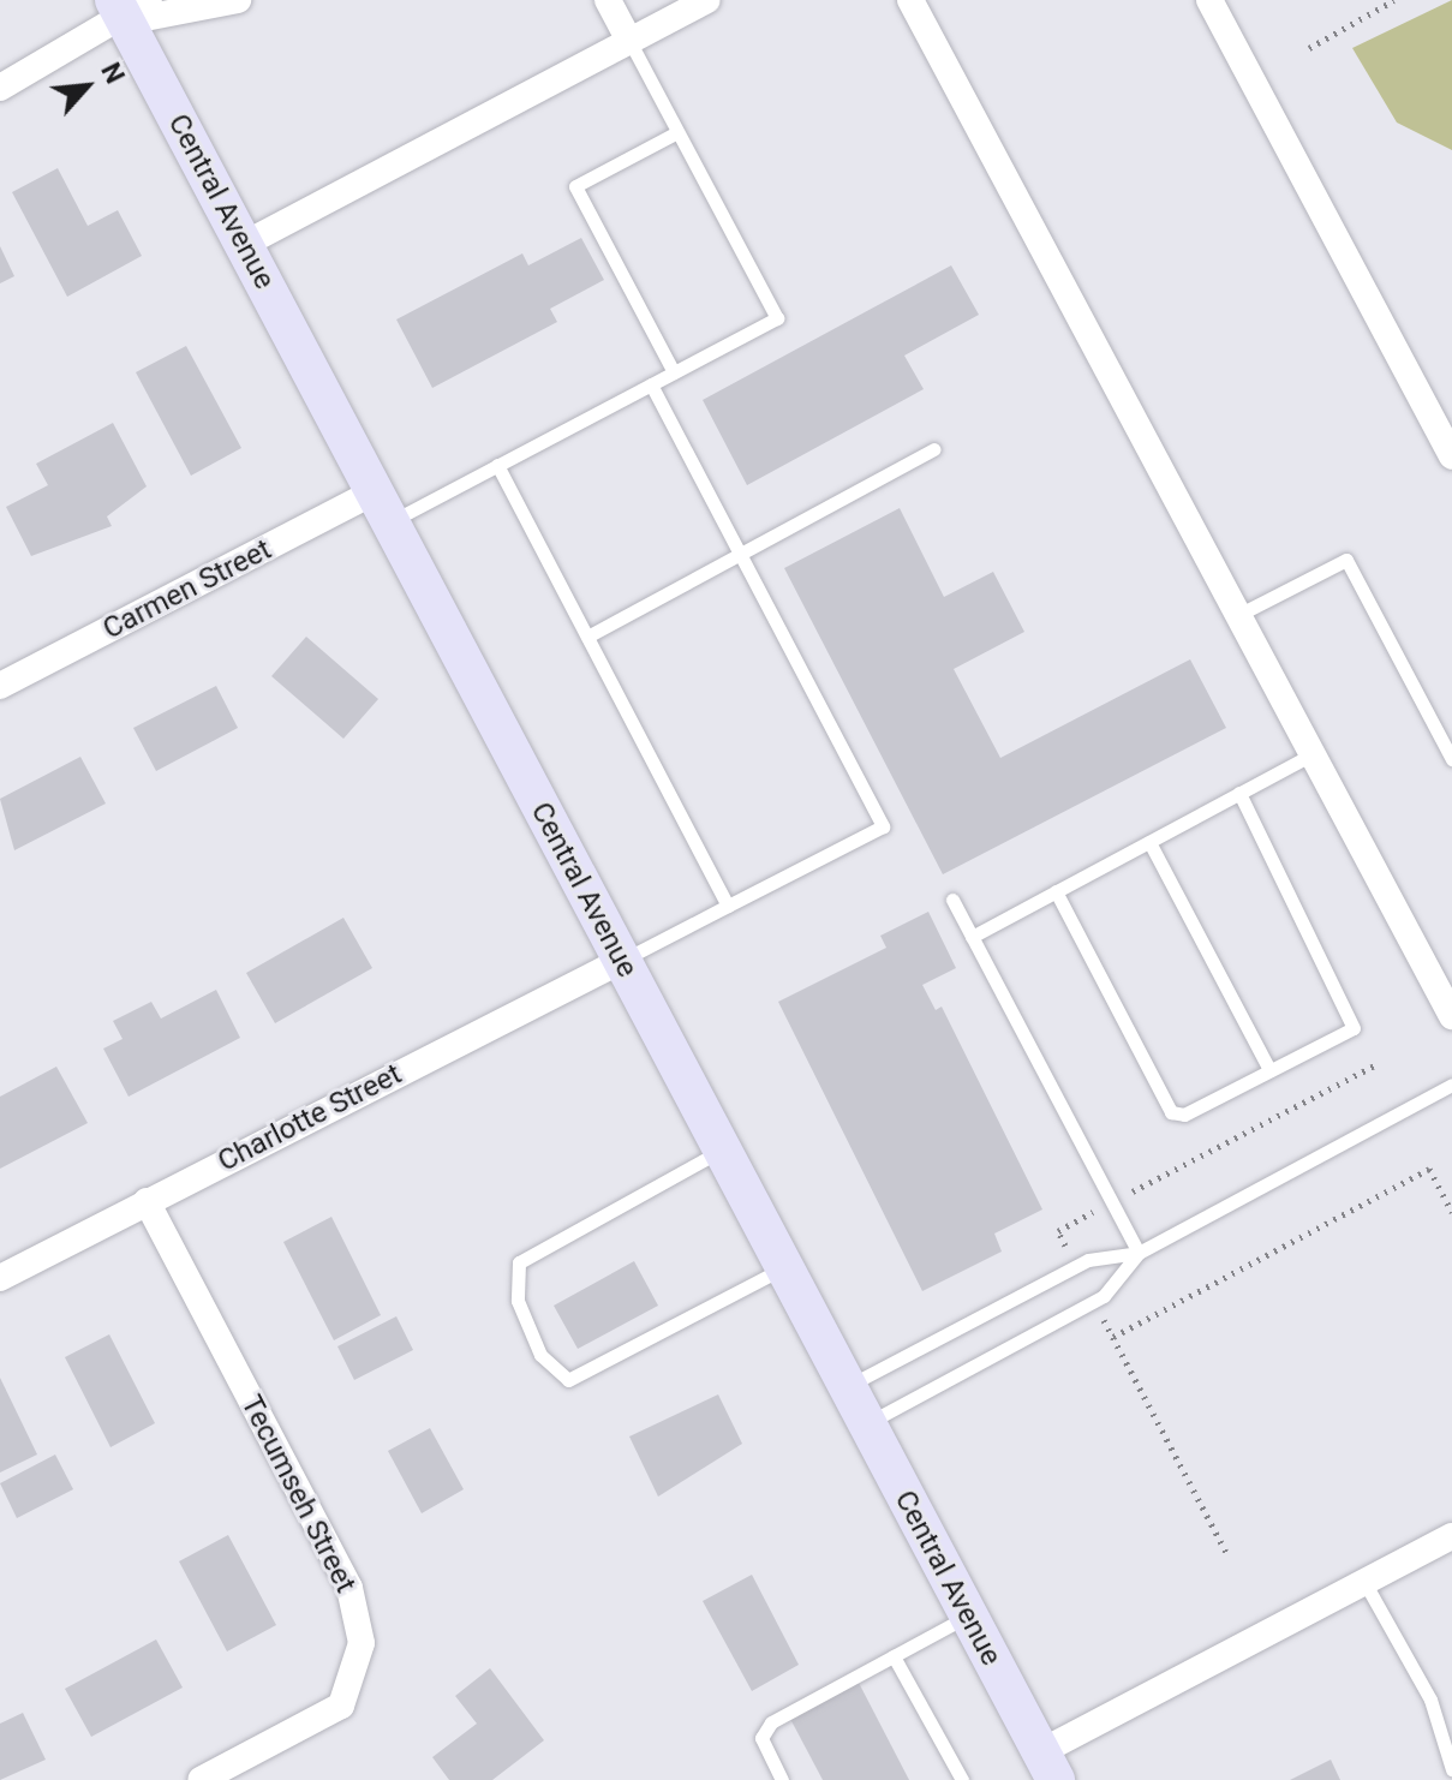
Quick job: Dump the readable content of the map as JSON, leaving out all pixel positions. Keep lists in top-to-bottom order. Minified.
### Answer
{"streets":{"main road":["Central Avenue"],"street":["Carmen Street","Charlotte Street","Tecumseh Street"]},"crossings":[["Central Avenue","Carmen Street"],["Central Avenue","Charlotte Street"],["Charlotte Street","Tecumseh Street"]],"north":"top right"}
